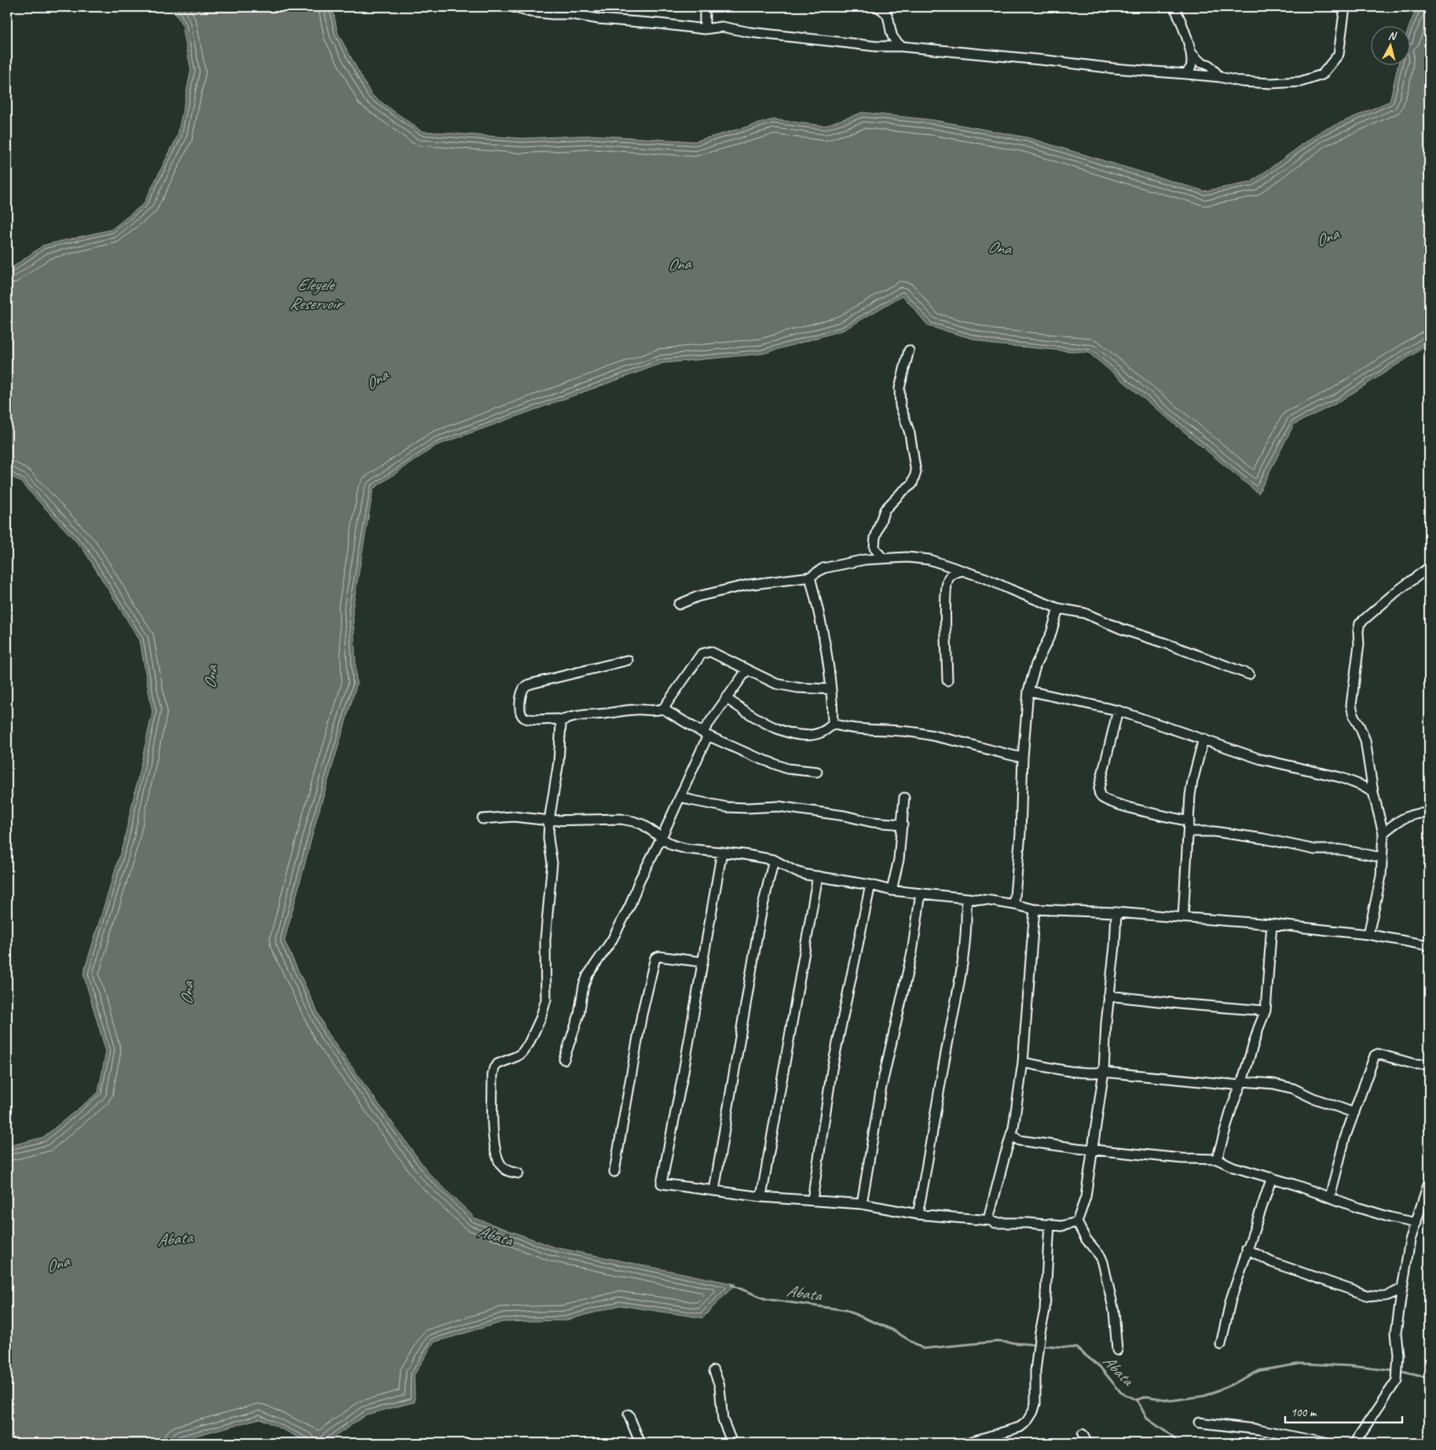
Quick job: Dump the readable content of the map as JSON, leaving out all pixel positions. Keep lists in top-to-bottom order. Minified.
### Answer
{"water":["Ona","Eleyele Reservoir","Abata"],"scale_bar":"100 m","north":"top"}
